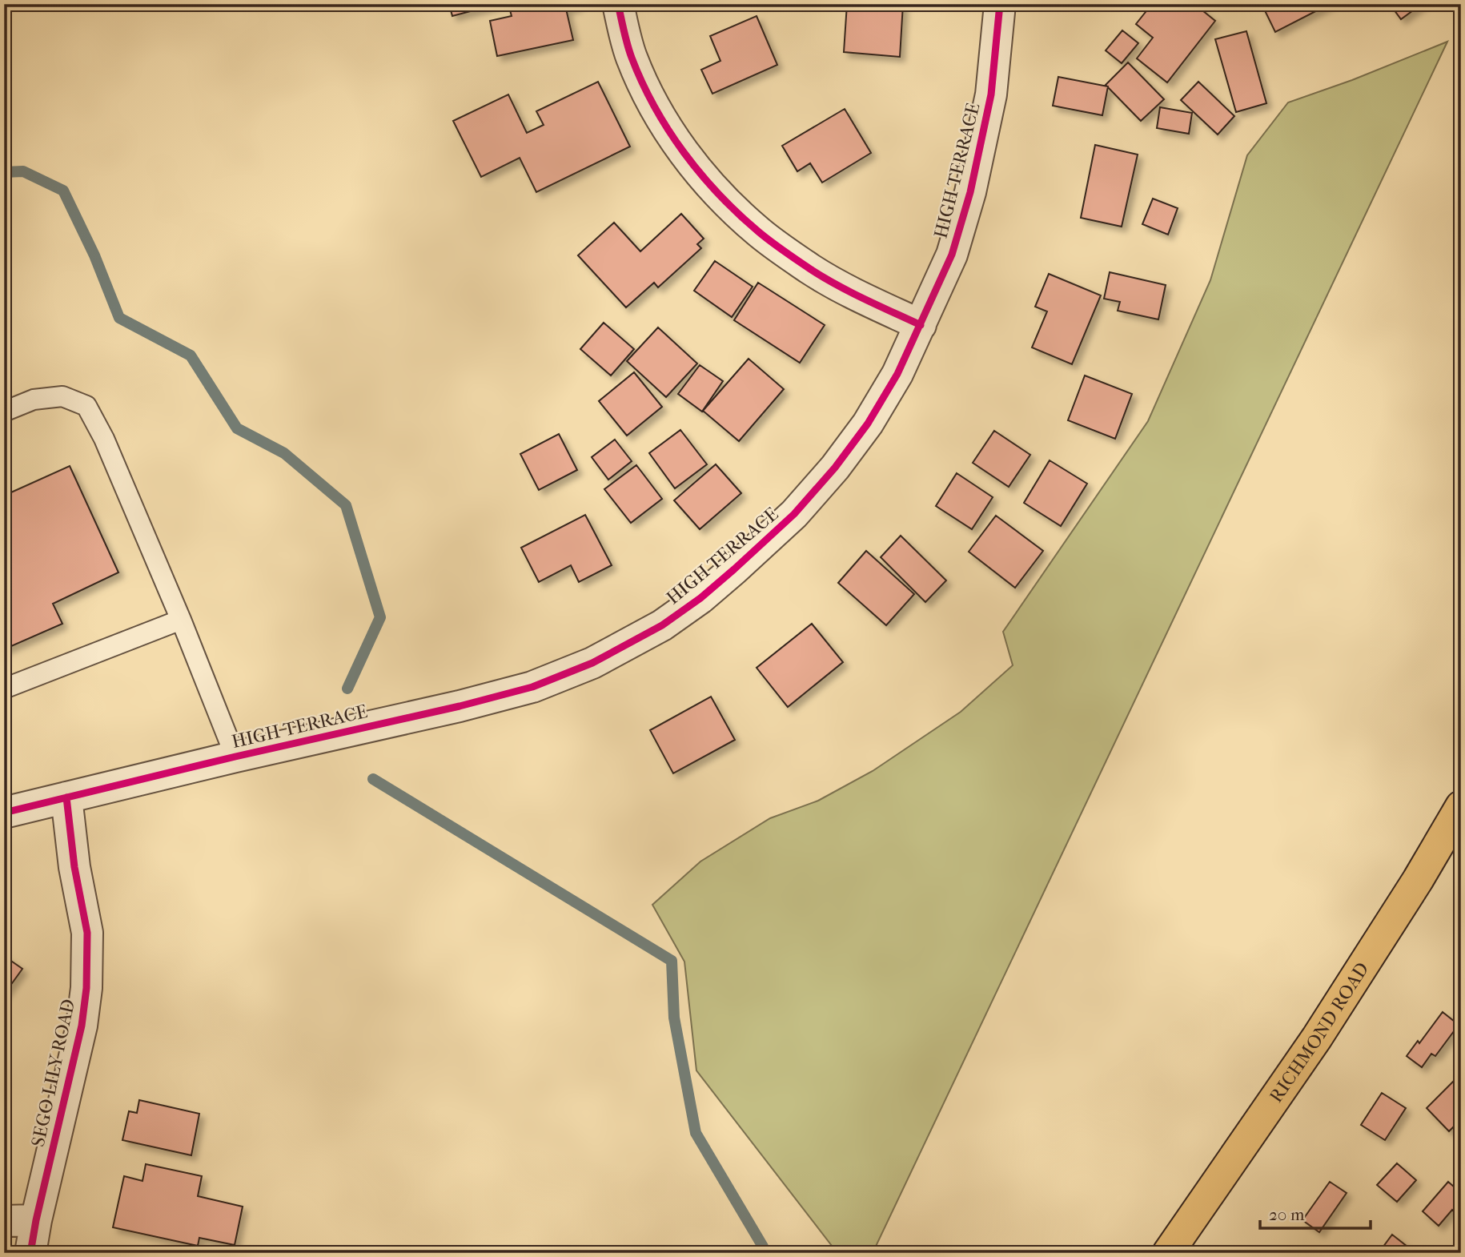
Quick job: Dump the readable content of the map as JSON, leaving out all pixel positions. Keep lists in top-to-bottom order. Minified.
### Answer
{"streets":{"highway":["RICHMOND ROAD"],"street":["HIGH TERRACE","SEGO LILY ROAD"]},"crossings":[["HIGH TERRACE","SEGO LILY ROAD"]],"scale_bar":"20 m"}
